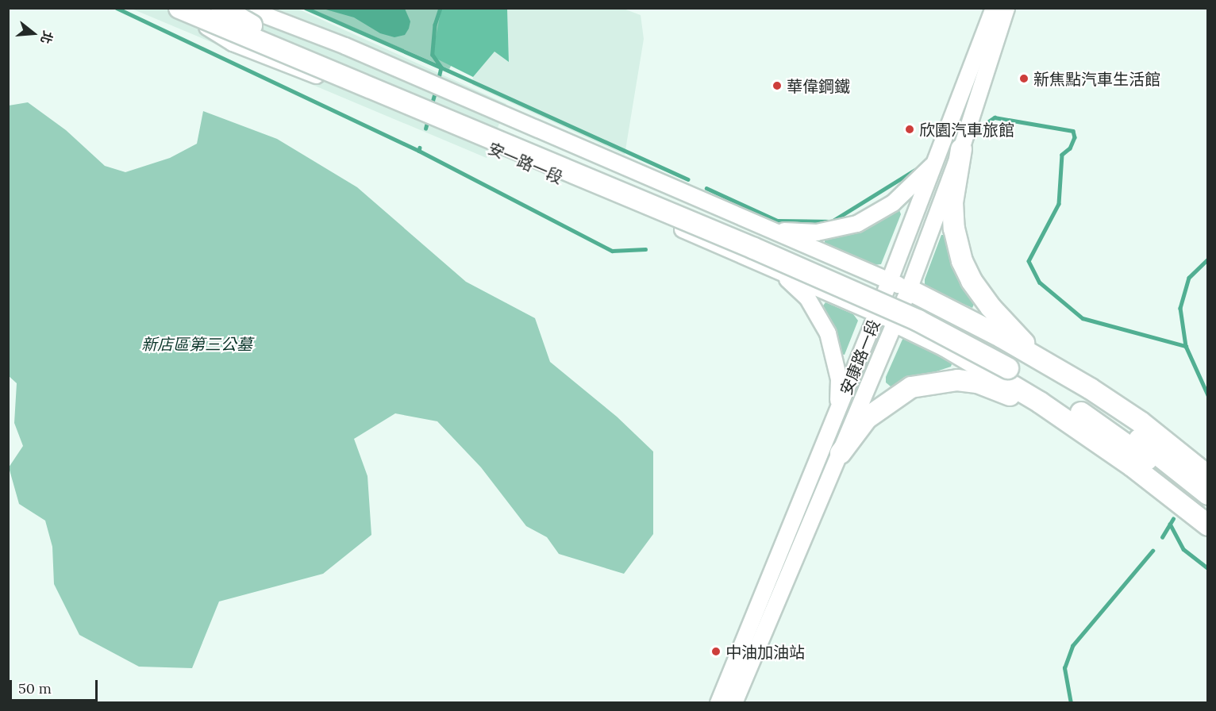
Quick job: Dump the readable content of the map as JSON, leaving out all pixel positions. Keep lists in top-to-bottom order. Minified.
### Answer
{"streets":{"street":["安一路一段","安康路一段"]},"crossings":[["安一路一段","安康路一段"]],"parks":["新店區第三公墓"],"places":["新焦點汽車生活館","華偉鋼鐵","欣園汽車旅館","中油加油站"],"scale_bar":"50 m","north":"right"}
